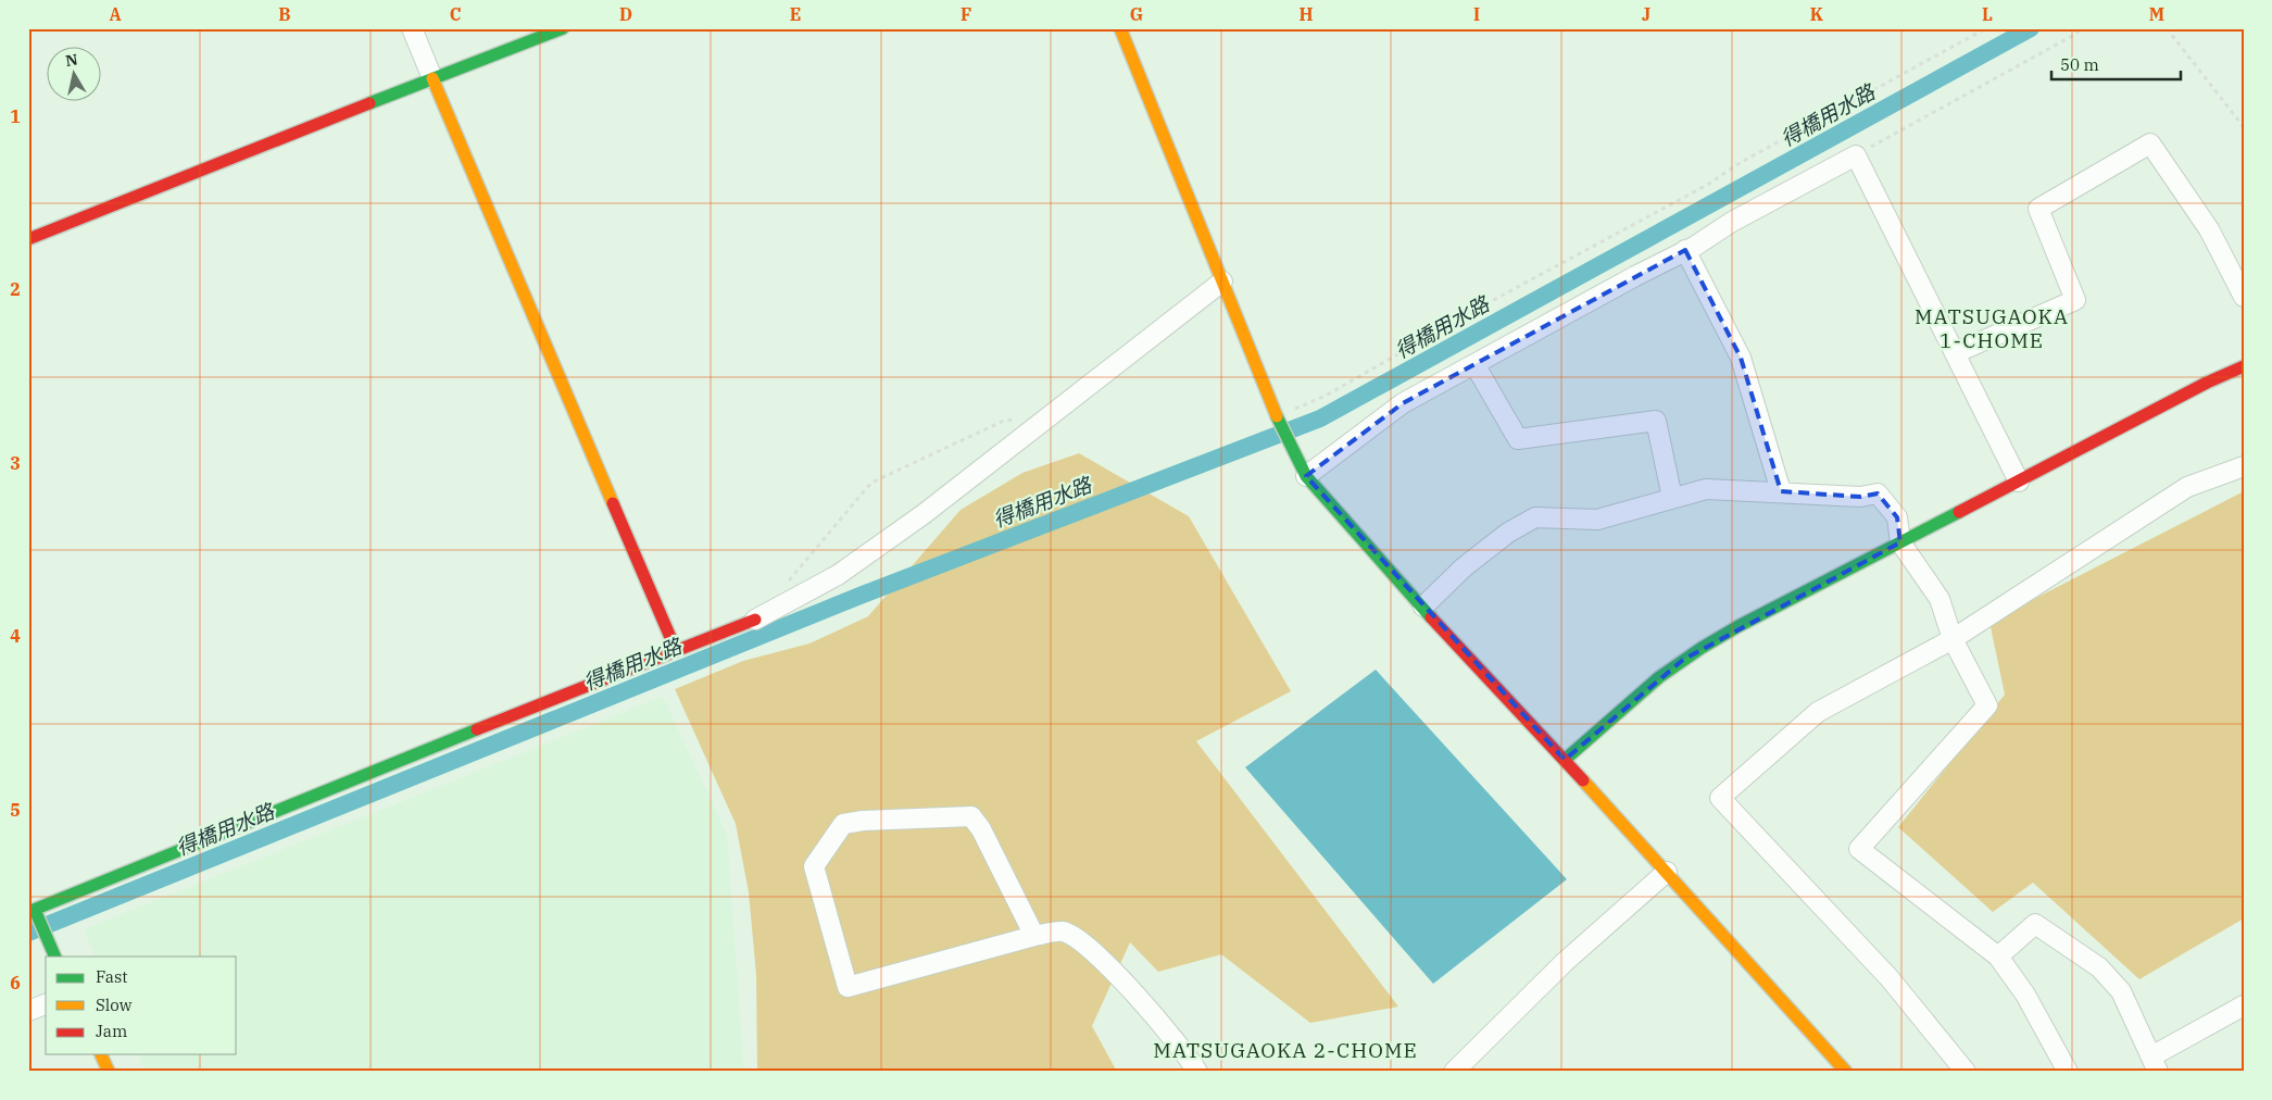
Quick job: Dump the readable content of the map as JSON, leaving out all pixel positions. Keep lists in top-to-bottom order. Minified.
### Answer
{"districts":["MATSUGAOKA 1-CHOME","MATSUGAOKA 2-CHOME"],"water":["得橋用水路"],"legend":["Fast","Slow","Jam"],"scale_bar":"50 m","north":"top","grid":{"columns":["A","B","C","D","E","F","G","H","I","J","K","L","M"],"rows":["1","2","3","4","5","6"]}}
